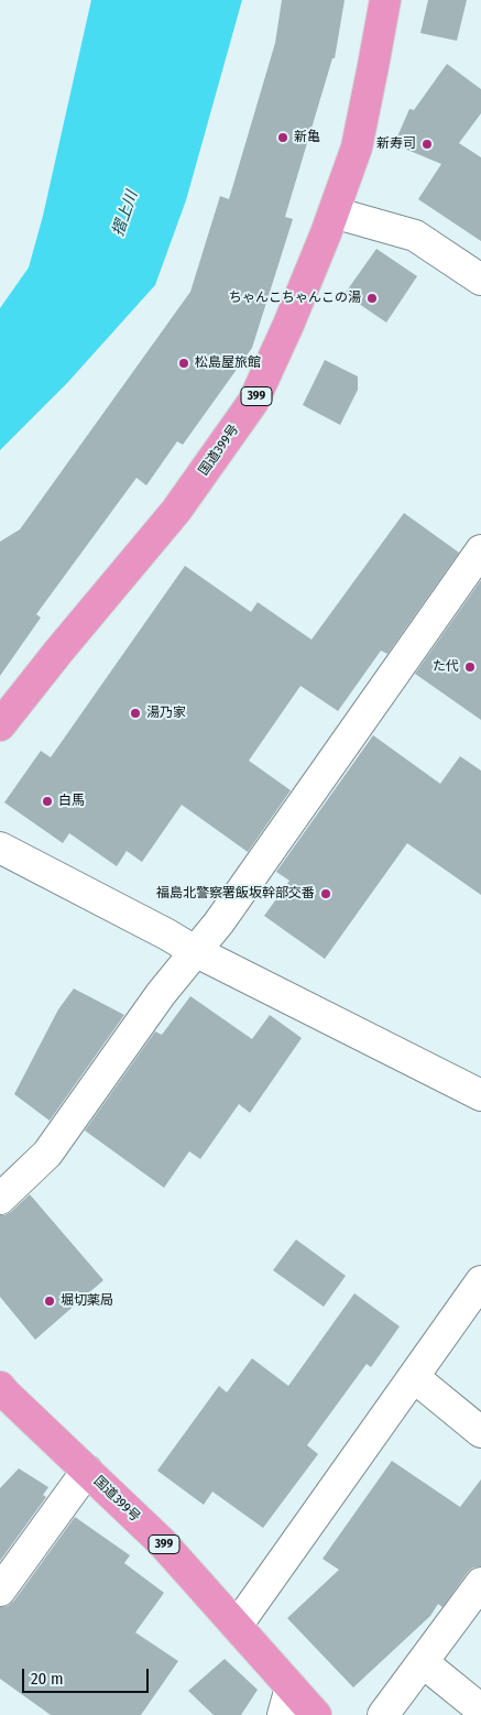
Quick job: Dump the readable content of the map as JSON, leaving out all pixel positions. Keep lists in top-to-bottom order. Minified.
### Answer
{"streets":{"highway":["399","国道399号"]},"water":["摺上川"],"places":["新亀","新寿司","ちゃんこちゃんこの湯","松島屋旅館","た代","湯乃家","白馬","福島北警察署飯坂幹部交番","堀切薬局"],"scale_bar":"20 m"}
